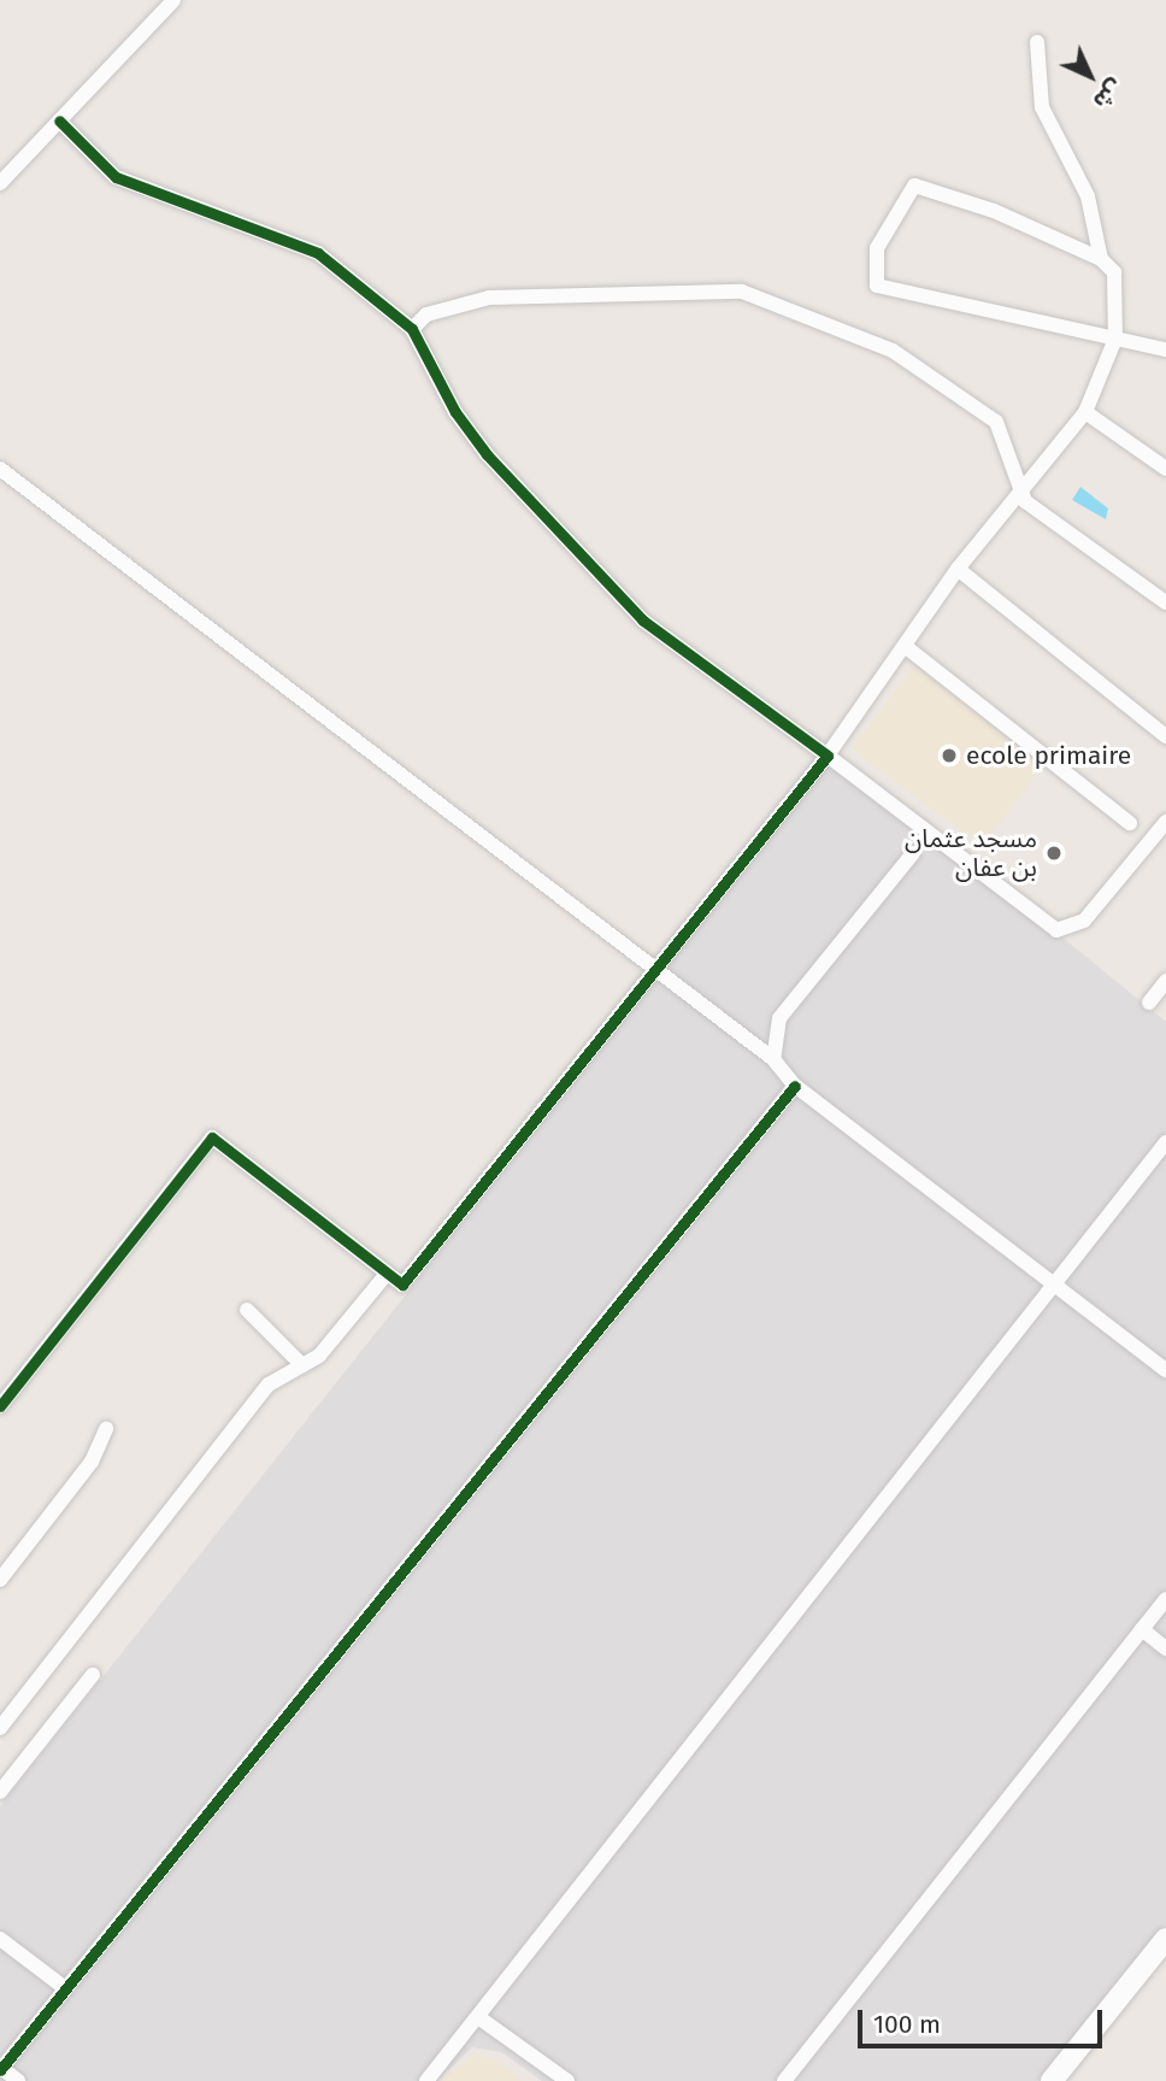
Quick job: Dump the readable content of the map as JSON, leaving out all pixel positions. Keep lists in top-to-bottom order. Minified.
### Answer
{"places":["ecole primaire","مسجد عثمان بن عفان"],"scale_bar":"100 m","north":"bottom right"}
